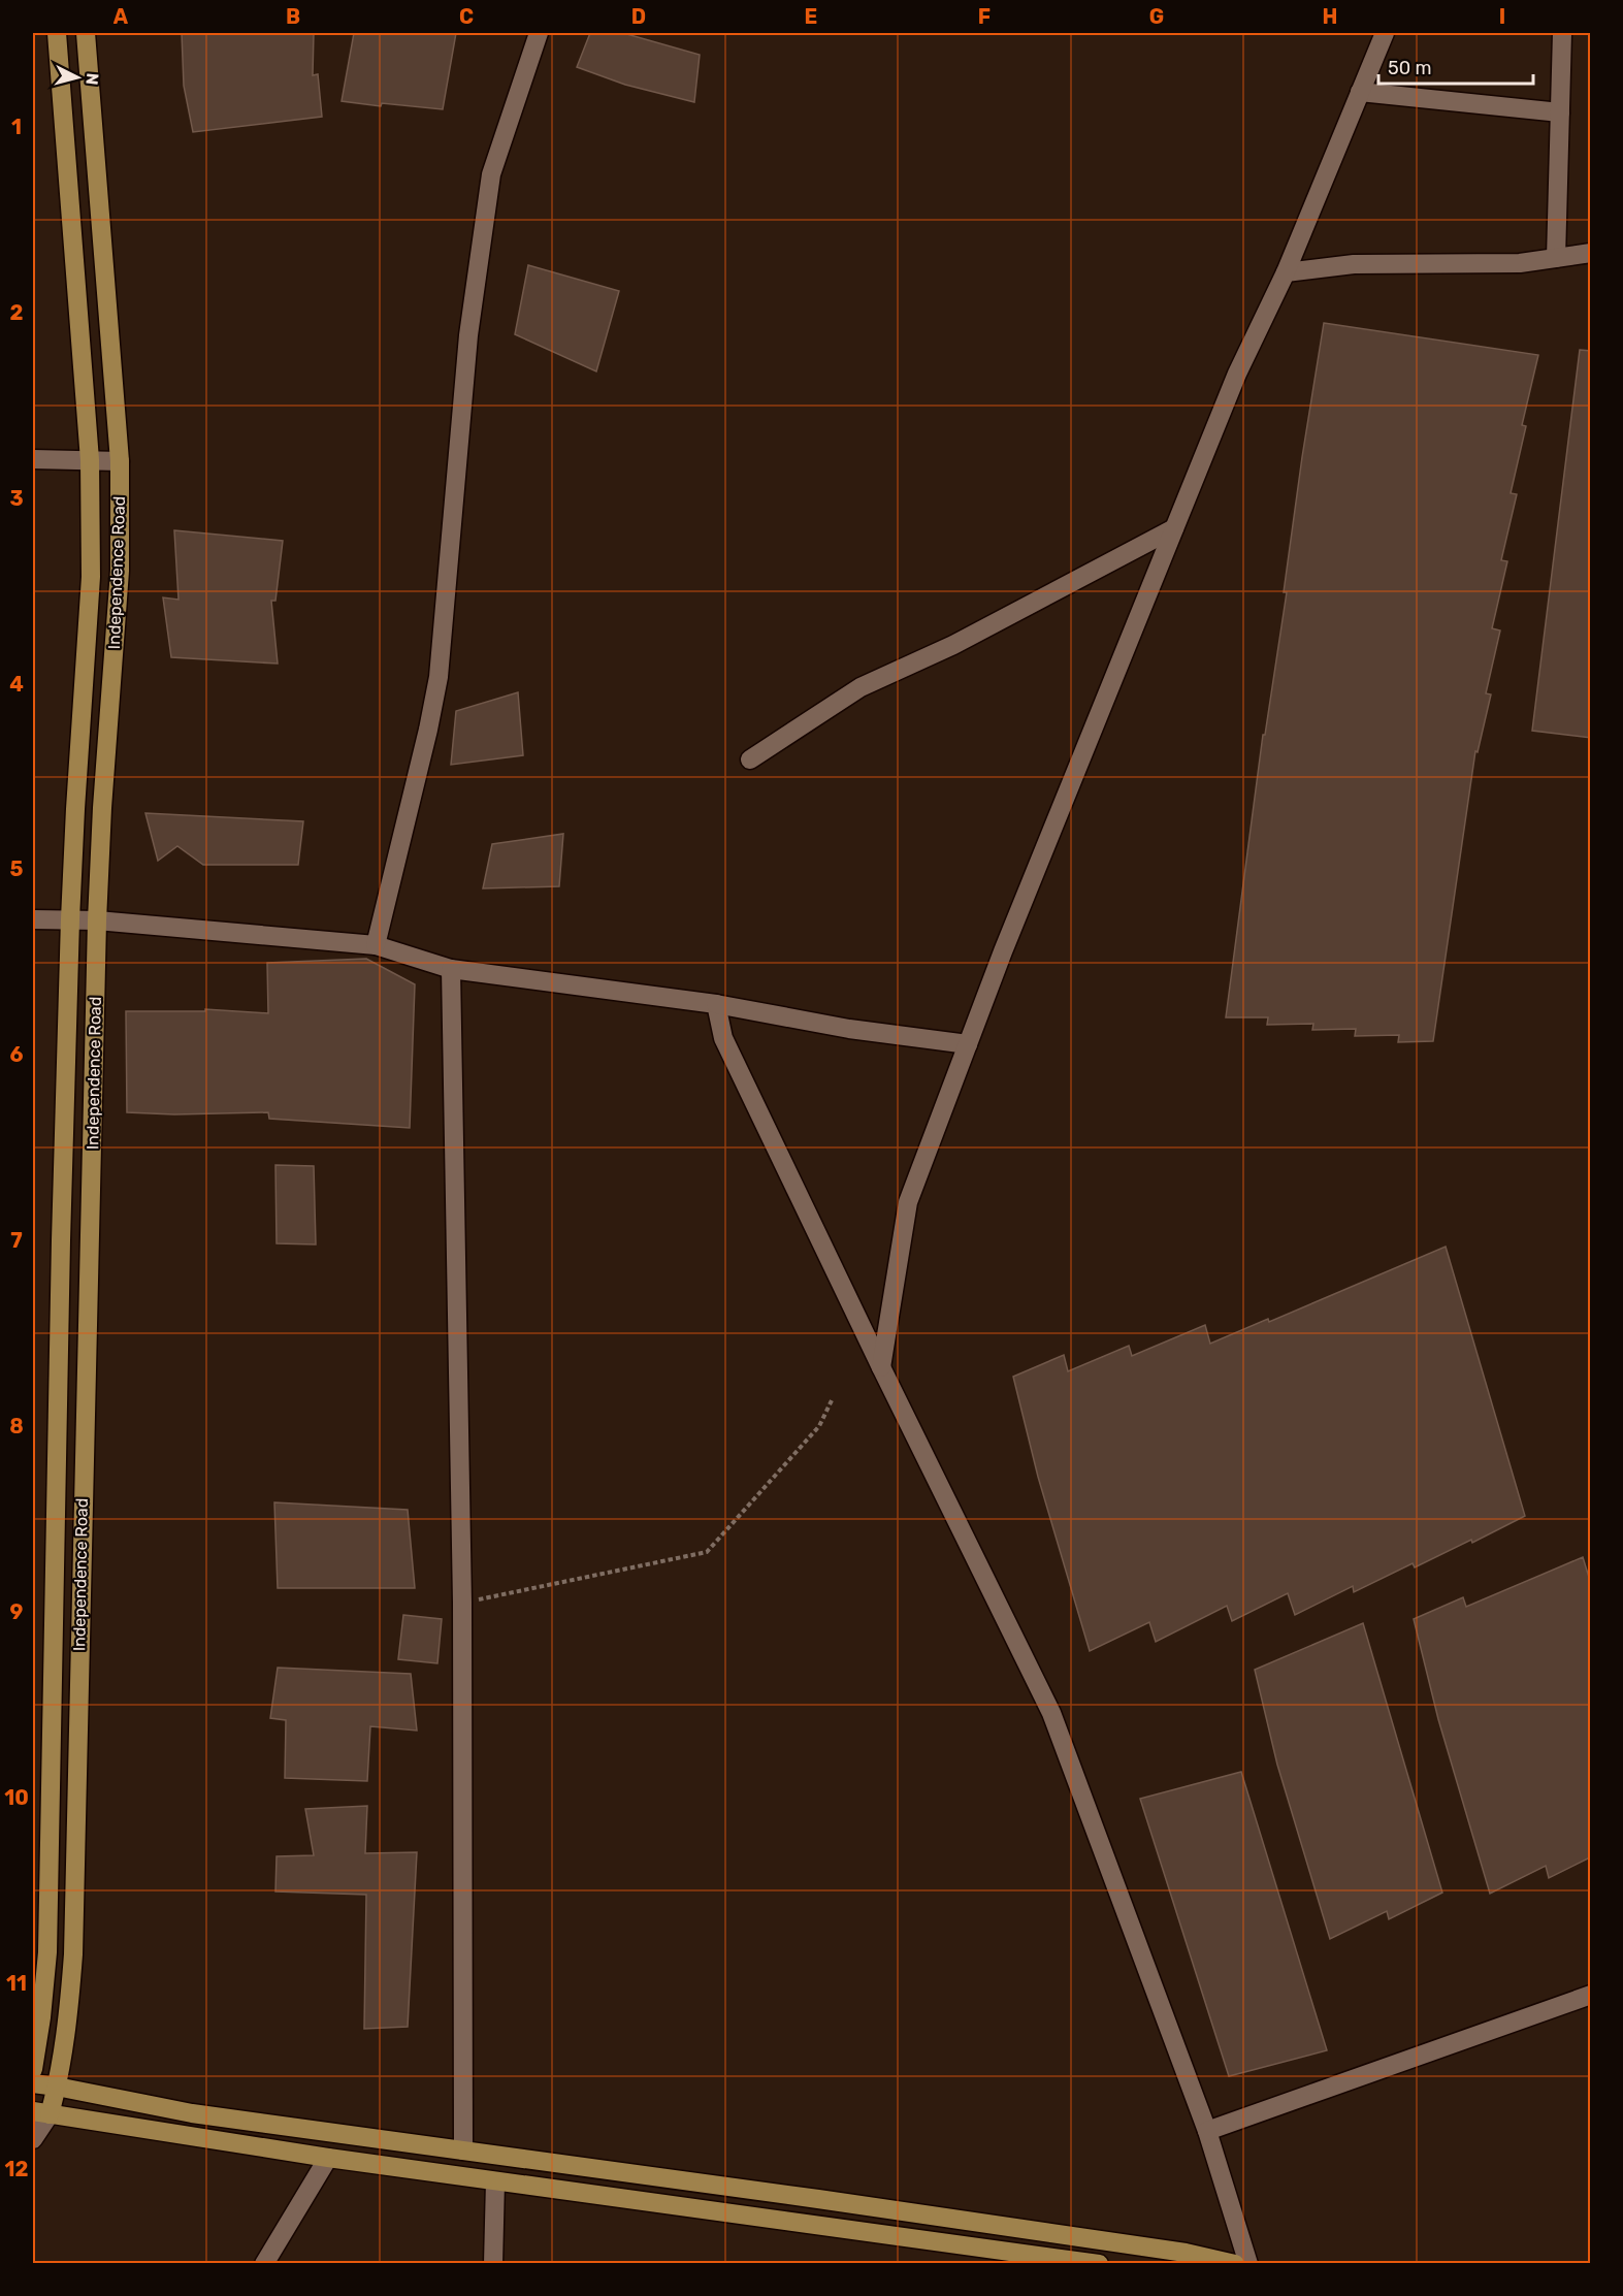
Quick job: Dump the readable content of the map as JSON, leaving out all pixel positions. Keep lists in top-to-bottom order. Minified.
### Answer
{"streets":{"main road":["Independence Road"]},"scale_bar":"50 m","north":"right","grid":{"columns":["A","B","C","D","E","F","G","H","I"],"rows":["1","2","3","4","5","6","7","8","9","10","11","12"]}}
